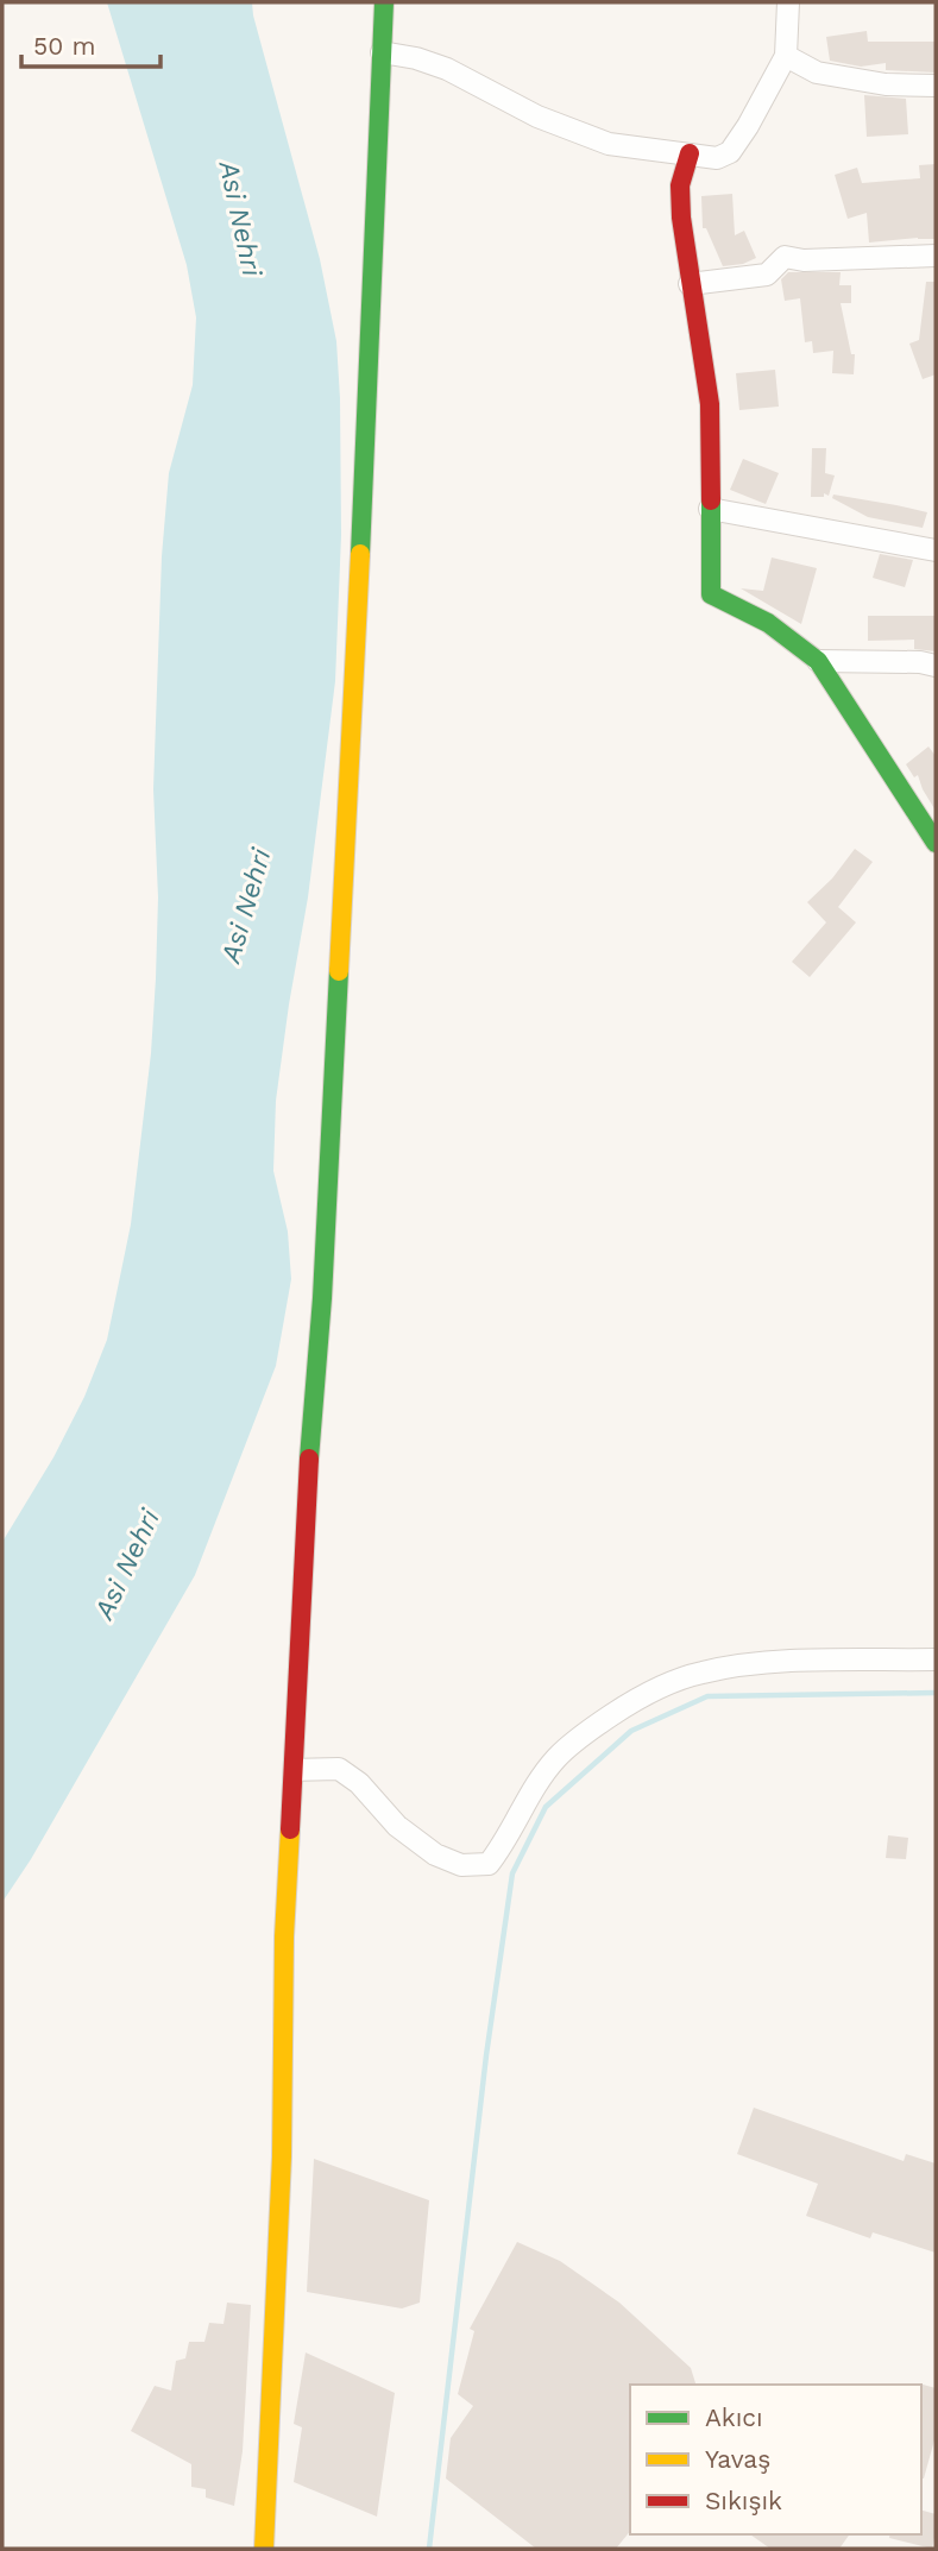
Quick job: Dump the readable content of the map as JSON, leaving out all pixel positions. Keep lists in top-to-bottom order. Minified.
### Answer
{"water":["Asi Nehri"],"legend":["Akıcı","Yavaş","Sıkışık"],"scale_bar":"50 m"}
